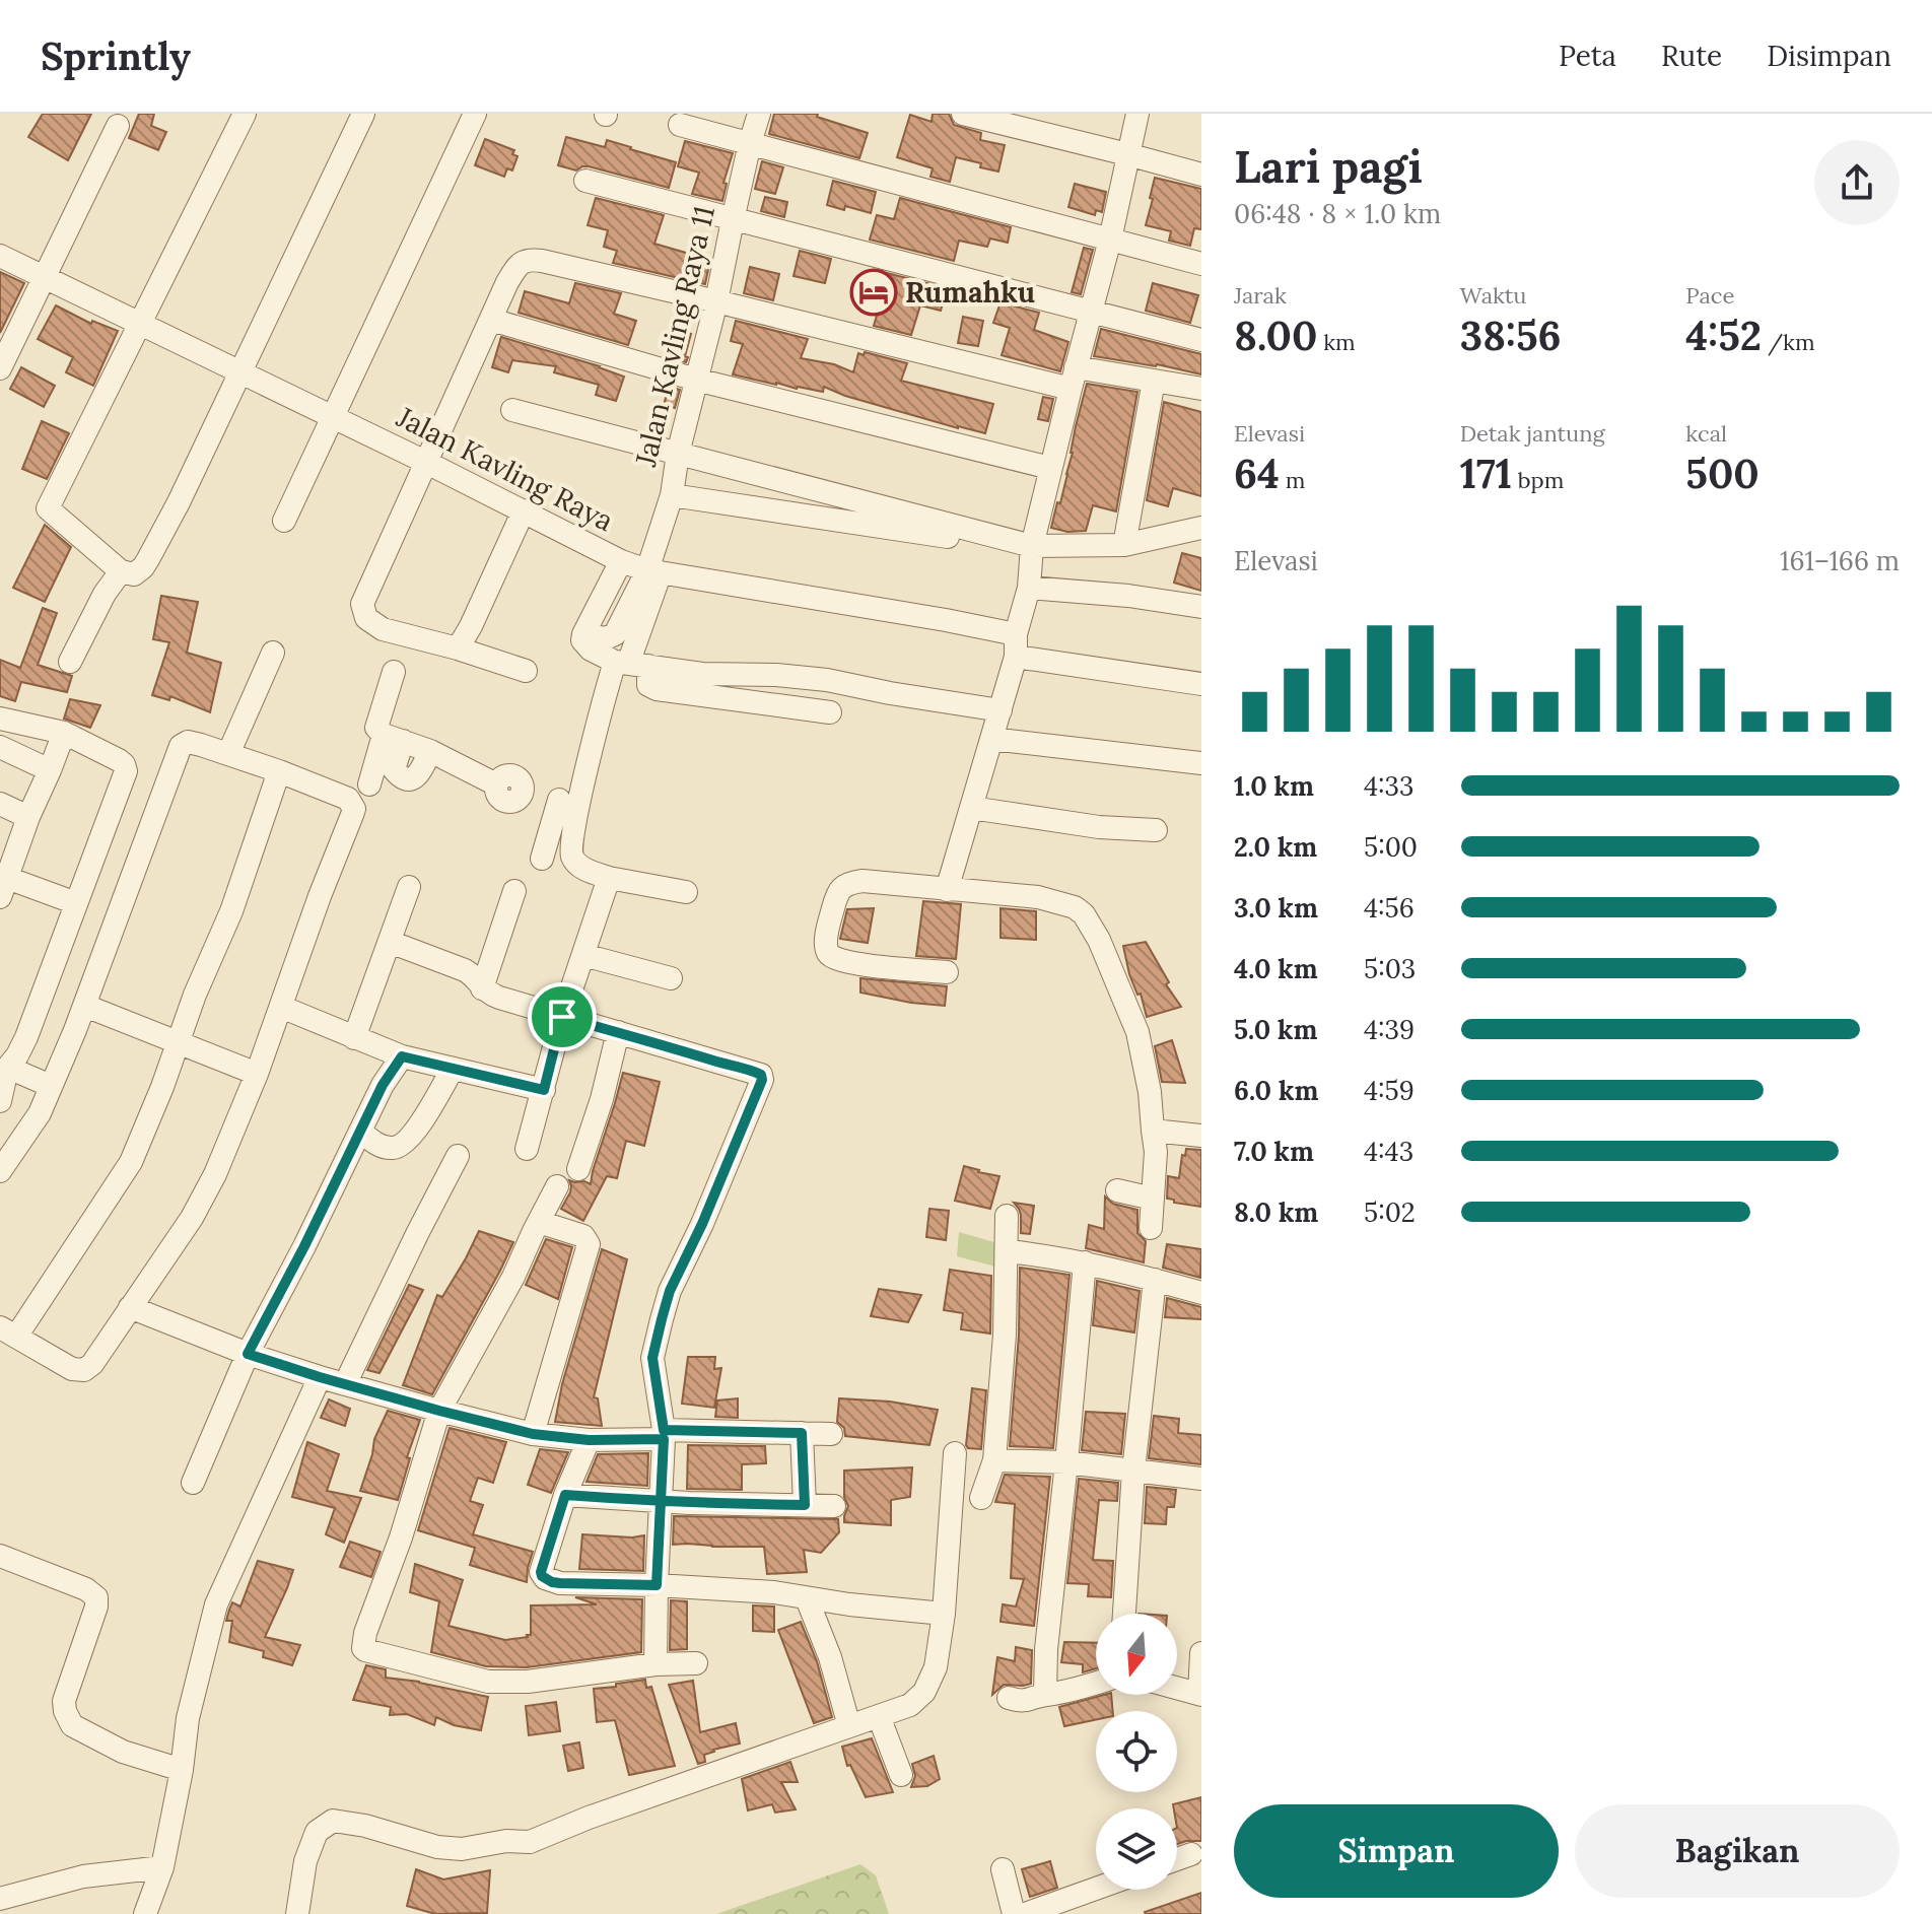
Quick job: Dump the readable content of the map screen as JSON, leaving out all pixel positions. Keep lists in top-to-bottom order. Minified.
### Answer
{"streets":{"street":["Jalan Kavling Raya 11","Jalan Kavling Raya"]},"crossings":[["Jalan Kavling Raya 11","Jalan Kavling Raya"]],"places":{"hotel":["Rumahku"]},"north":"bottom","page":{"header":"Sprintly","nav":["Peta","Rute","Disimpan"],"heading":["Lari pagi","06:48 · 8 × 1.0 km"],"stats":[["Jarak","8.00 km"],["Waktu","38:56"],["Pace","4:52 /km"],["Elevasi","64 m"],["Detak jantung","171 bpm"],["kcal","500"]],"chart":["Elevasi","161–166 m"],"list":[{"name":"1.0 km","note":"4:33"},{"name":"2.0 km","note":"5:00"},{"name":"3.0 km","note":"4:56"},{"name":"4.0 km","note":"5:03"},{"name":"5.0 km","note":"4:39"},{"name":"6.0 km","note":"4:59"},{"name":"7.0 km","note":"4:43"},{"name":"8.0 km","note":"5:02"}],"buttons":["Simpan","Bagikan"]}}
